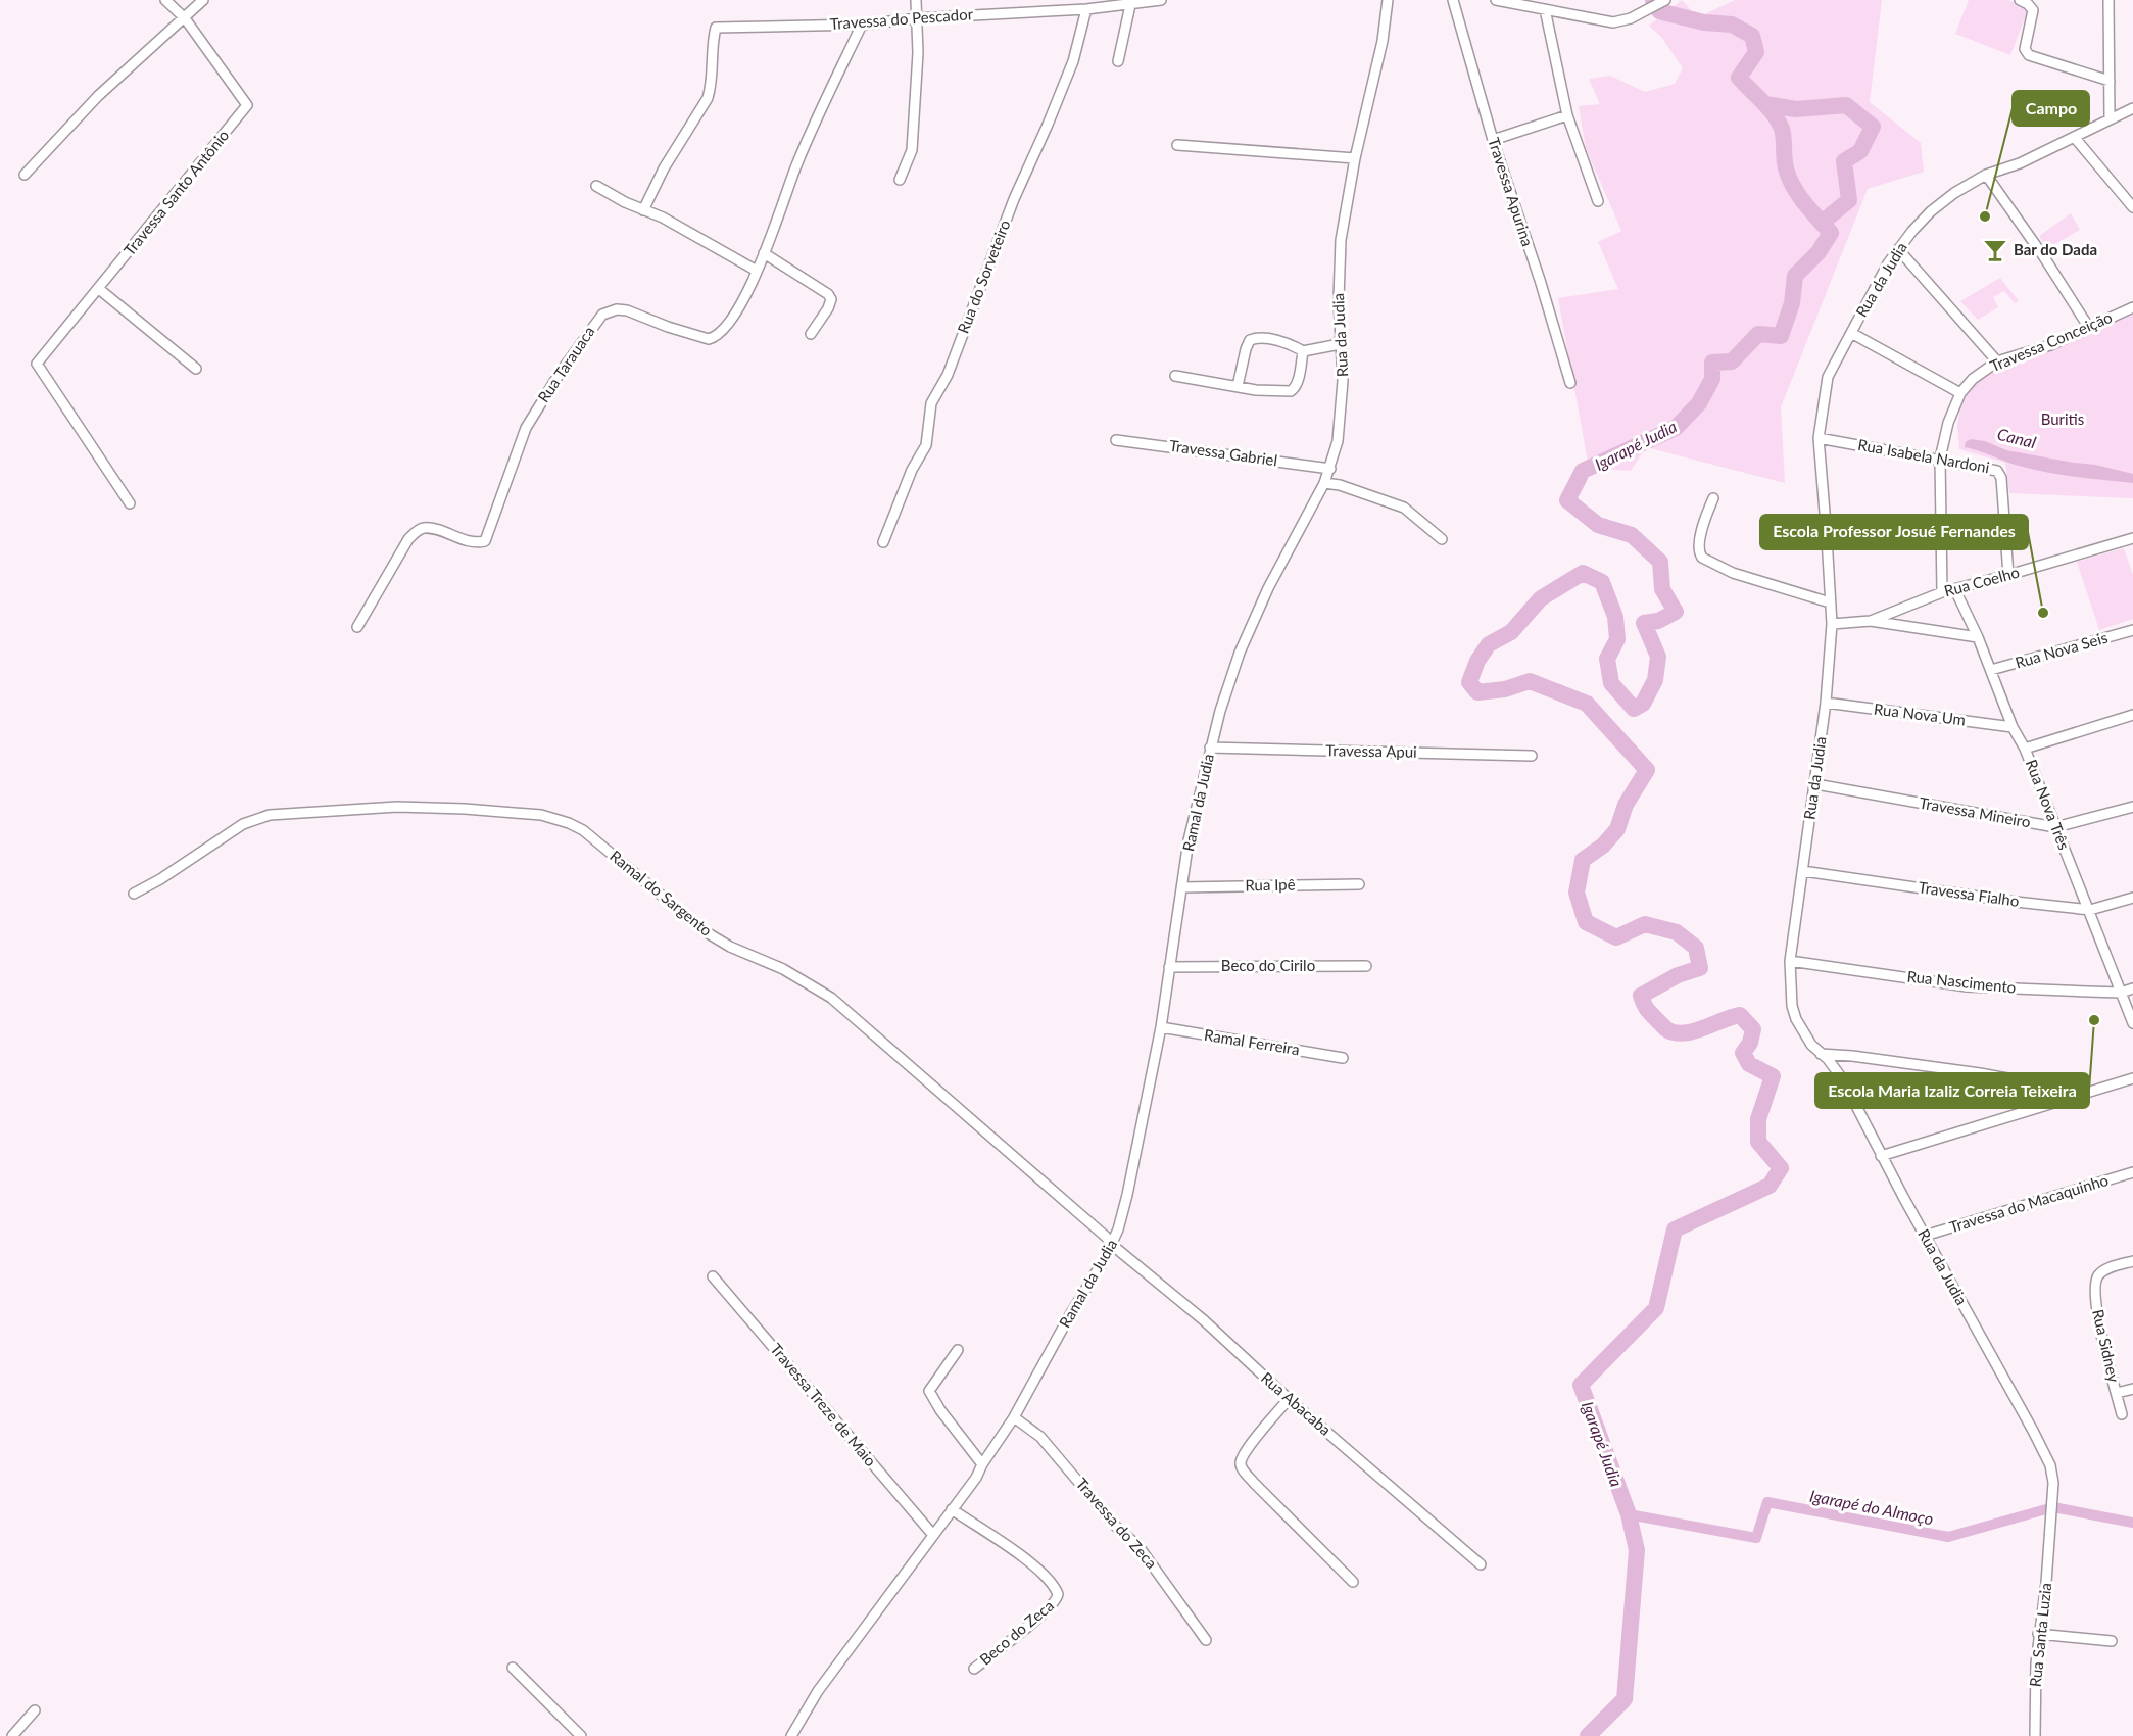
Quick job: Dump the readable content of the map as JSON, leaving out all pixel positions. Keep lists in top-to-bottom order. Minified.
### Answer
{"streets":{"street":["Travessa do Pescador","Travessa Apurina","Travessa Santo Antônio","Rua do Sorveteiro","Rua da Judia","Travessa Conceição","Rua Tarauaca","Travessa Gabriel","Rua Isabela Nardoni","Rua Coelho","Rua Nova Seis","Rua Nova Um","Travessa Apui","Ramal da Judia","Rua Nova Três","Travessa Mineiro","Rua Ipê","Ramal do Sargento","Travessa Fialho","Beco do Cirilo","Rua Nascimento","Ramal Ferreira","Travessa do Macaquinho","Rua Sidney","Rua Abacaba","Travessa Treze de Maio","Travessa do Zeca","Beco do Zeca","Rua Santa Luzia"]},"crossings":[["Travessa do Pescador","Rua do Sorveteiro"],["Travessa do Pescador","Rua Tarauaca"],["Rua da Judia","Travessa Gabriel"],["Rua da Judia","Rua Isabela Nardoni"],["Rua da Judia","Rua Coelho"],["Rua da Judia","Rua Nova Um"],["Rua da Judia","Ramal da Judia"],["Rua da Judia","Travessa Mineiro"],["Rua da Judia","Travessa Fialho"],["Rua da Judia","Rua Nascimento"],["Rua da Judia","Travessa do Macaquinho"],["Rua da Judia","Rua Santa Luzia"],["Travessa Conceição","Rua Isabela Nardoni"],["Travessa Conceição","Rua Coelho"],["Rua Isabela Nardoni","Rua Coelho"],["Rua Coelho","Rua Nova Três"],["Rua Nova Seis","Rua Nova Três"],["Rua Nova Um","Rua Nova Três"],["Travessa Apui","Ramal da Judia"],["Ramal da Judia","Rua Ipê"],["Ramal da Judia","Ramal do Sargento"],["Ramal da Judia","Beco do Cirilo"],["Ramal da Judia","Ramal Ferreira"],["Ramal da Judia","Rua Abacaba"],["Ramal da Judia","Travessa Treze de Maio"],["Ramal da Judia","Travessa do Zeca"],["Ramal da Judia","Beco do Zeca"],["Rua Nova Três","Travessa Mineiro"],["Rua Nova Três","Travessa Fialho"],["Rua Nova Três","Rua Nascimento"],["Ramal do Sargento","Rua Abacaba"]],"water":["Canal","Igarapé Judia","Igarapé do Almoço"],"parks":["Buritis"],"places":{"other":["Campo","Escola Professor Josué Fernandes","Escola Maria Izaliz Correia Teixeira"],"bar":["Bar do Dada"]}}
